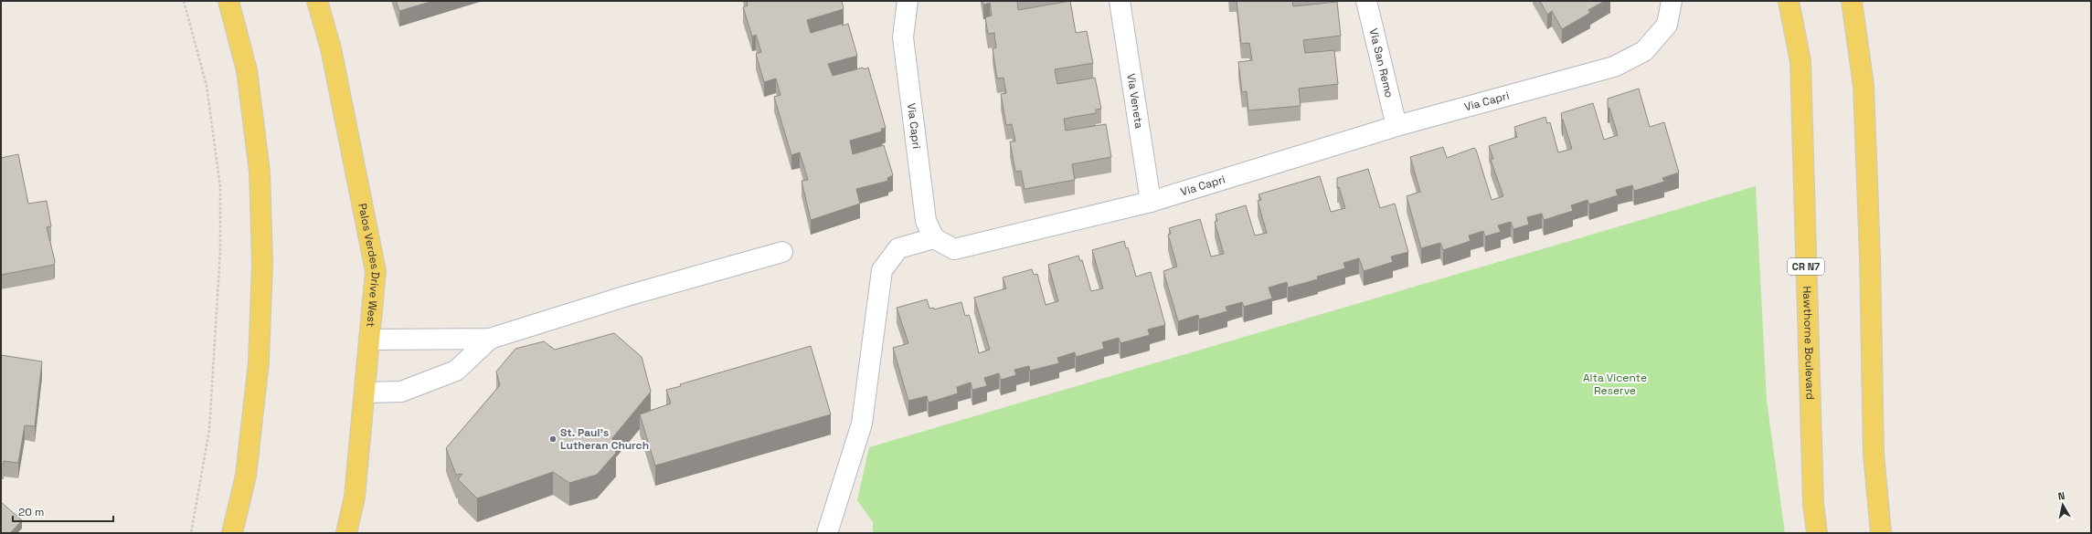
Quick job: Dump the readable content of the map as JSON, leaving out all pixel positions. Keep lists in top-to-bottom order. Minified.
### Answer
{"streets":{"main road":["Palos Verdes Drive West","CR N7","Hawthorne Boulevard"],"street":["Via San Remo","Via Veneta","Via Capri"]},"crossings":[["Via San Remo","Via Capri"],["Via Veneta","Via Capri"]],"parks":["Alta Vicente Reserve"],"places":["St. Paul's Lutheran Church"],"scale_bar":"20 m","north":"top"}
